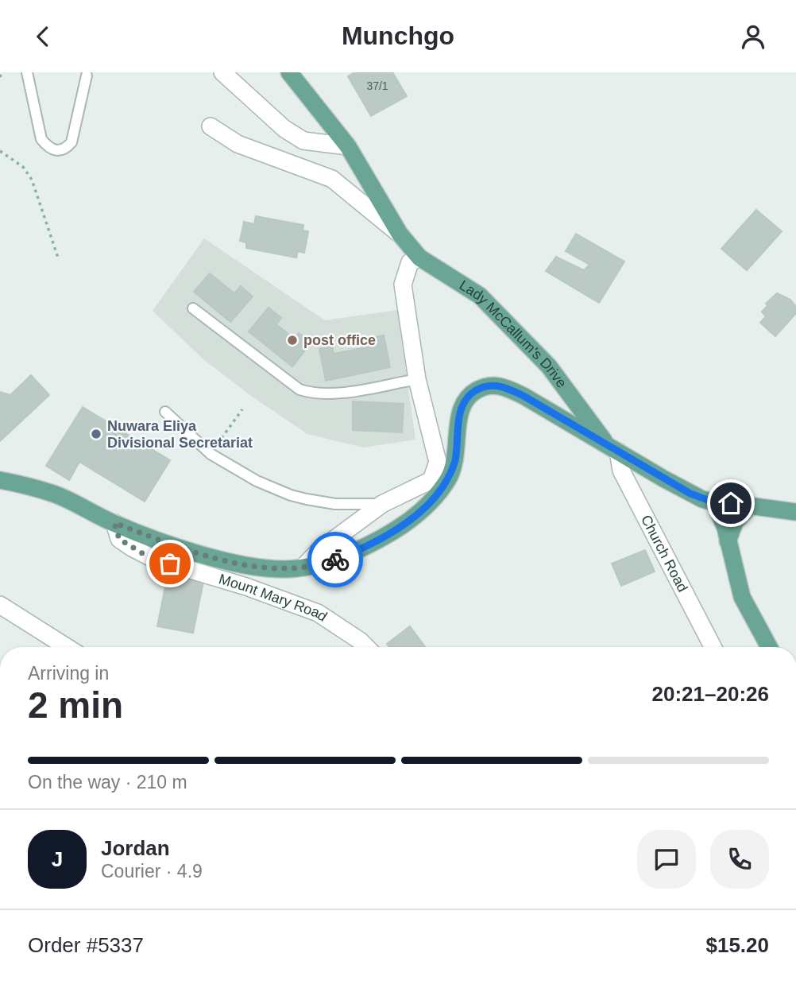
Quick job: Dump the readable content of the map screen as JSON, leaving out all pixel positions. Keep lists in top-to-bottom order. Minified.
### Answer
{"streets":{"main road":["Lady McCallum's Drive"],"street":["Church Road","Mount Mary Road"]},"crossings":[["Lady McCallum's Drive","Church Road"]],"places":["post office","Nuwara Eliya Divisional Secretariat"],"house_numbers":["37/1"],"page":{"header":"Munchgo","heading":["2 min","Arriving in","20:21–20:26"],"panel":["Jordan","Courier · 4.9","Order #5337","$15.20"],"bar":"On the way · 210 m","round":"J"}}
